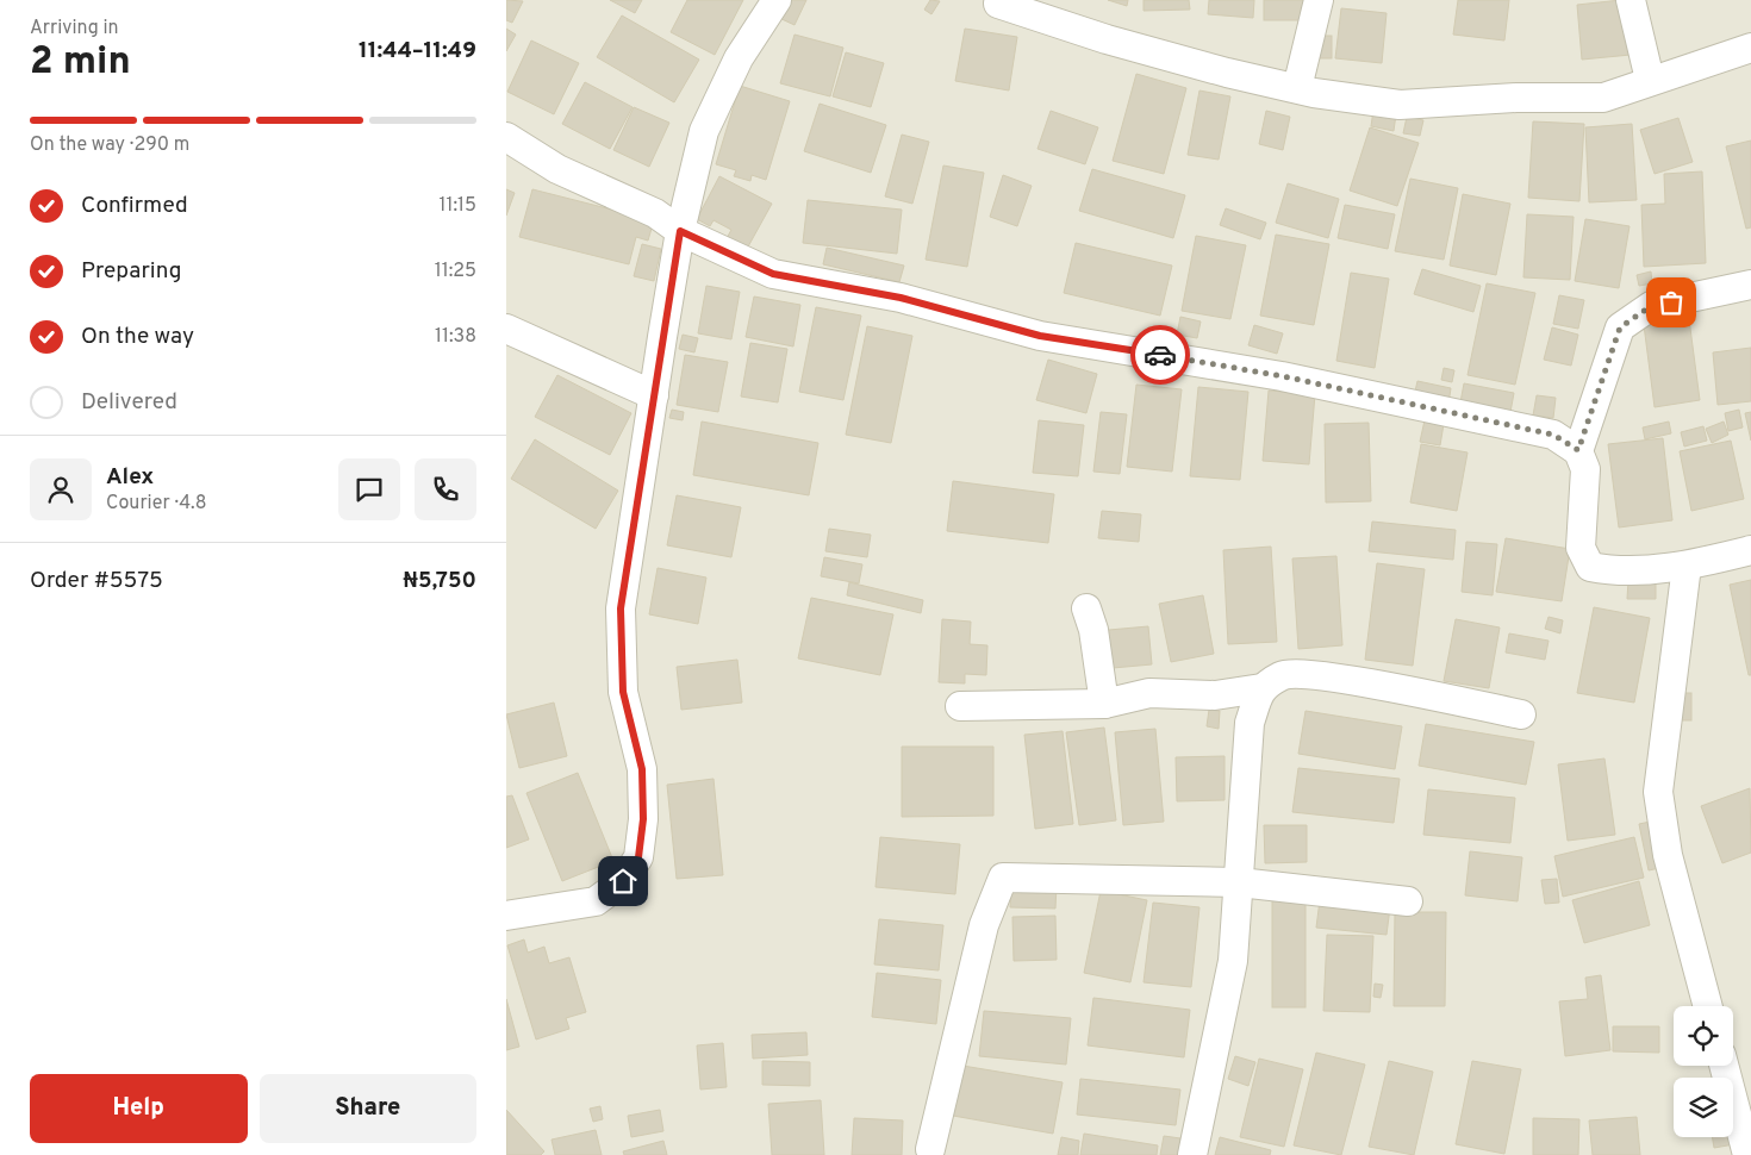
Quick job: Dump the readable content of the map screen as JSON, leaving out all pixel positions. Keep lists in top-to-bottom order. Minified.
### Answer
{"page":{"heading":["2 min","Arriving in","11:44–11:49"],"panel":["Alex","Courier · 4.8","Order #5575","₦5,750"],"bar":"On the way · 290 m","list":[["Confirmed","11:15"],["Preparing","11:25"],["On the way","11:38"],"Delivered"],"buttons":["Help","Share"]}}
